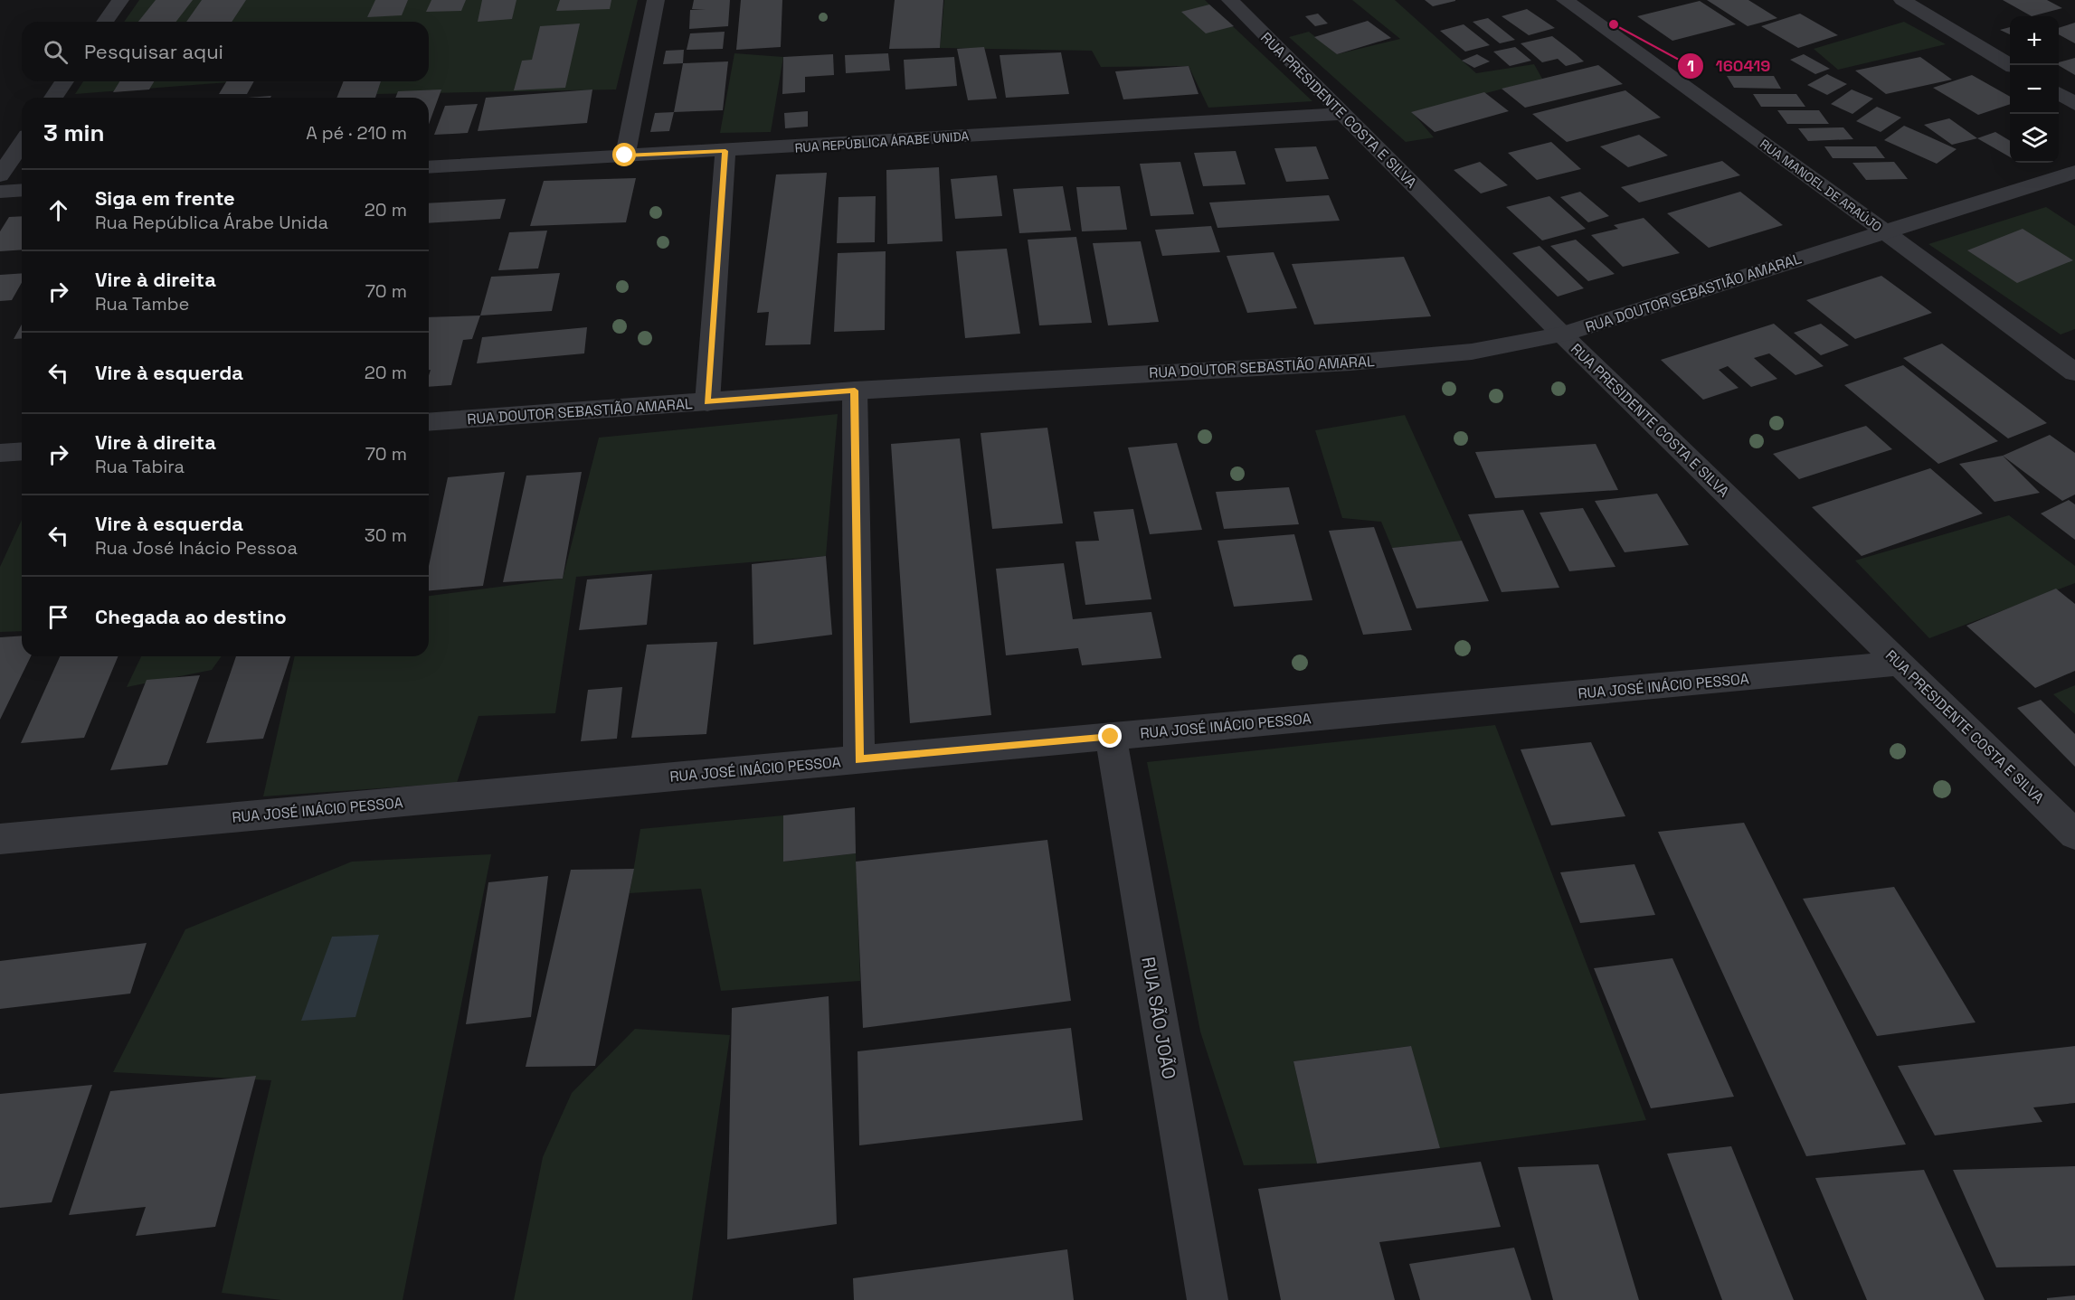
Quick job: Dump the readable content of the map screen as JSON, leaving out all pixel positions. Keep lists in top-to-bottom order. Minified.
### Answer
{"streets":{"street":["RUA PRESIDENTE COSTA E SILVA","RUA REPÚBLICA ÁRABE UNIDA","RUA MANOEL DE ARAÚJO","RUA DOUTOR SEBASTIÃO AMARAL","RUA JOSÉ INÁCIO PESSOA","RUA SÃO JOÃO"]},"crossings":[["RUA PRESIDENTE COSTA E SILVA","RUA REPÚBLICA ÁRABE UNIDA"],["RUA PRESIDENTE COSTA E SILVA","RUA DOUTOR SEBASTIÃO AMARAL"],["RUA PRESIDENTE COSTA E SILVA","RUA JOSÉ INÁCIO PESSOA"],["RUA MANOEL DE ARAÚJO","RUA DOUTOR SEBASTIÃO AMARAL"],["RUA JOSÉ INÁCIO PESSOA","RUA SÃO JOÃO"]],"places":["160419"],"page":{"map_buttons":["+","−"],"search":"Pesquisar aqui","heading":["3 min","A pé · 210 m"],"list":[["Siga em frente","Rua República Árabe Unida","20 m"],["Vire à direita","Rua Tambe","70 m"],["Vire à esquerda","20 m"],["Vire à direita","Rua Tabira","70 m"],["Vire à esquerda","Rua José Inácio Pessoa","30 m"],"Chegada ao destino"]}}
